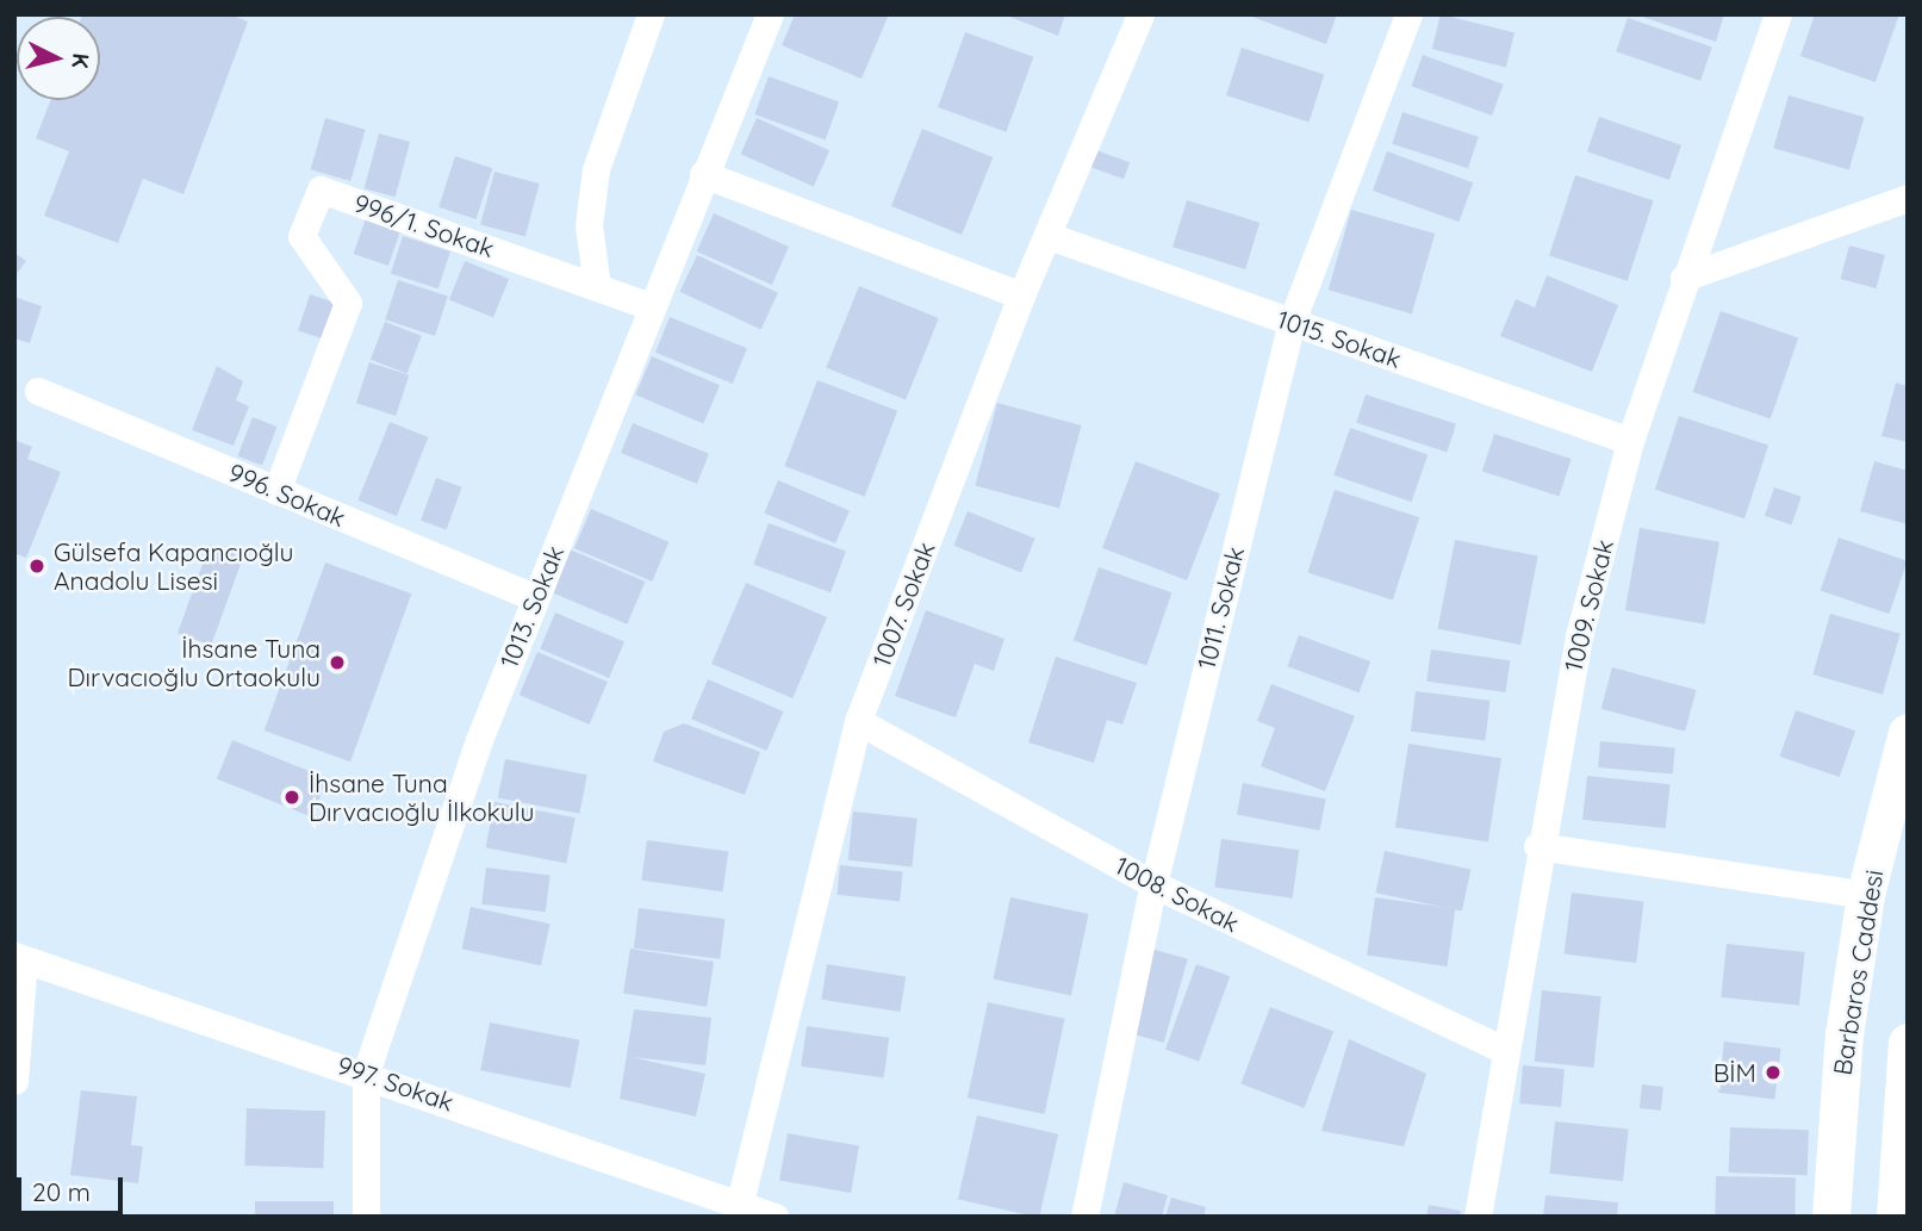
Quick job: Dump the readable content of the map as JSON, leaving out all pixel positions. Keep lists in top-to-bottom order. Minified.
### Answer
{"streets":{"main road":["Barbaros Caddesi"],"street":["996/1. Sokak","1015. Sokak","996. Sokak","1007. Sokak","1009. Sokak","1013. Sokak","1011. Sokak","1008. Sokak","997. Sokak"]},"crossings":[["996/1. Sokak","996. Sokak"],["996/1. Sokak","1013. Sokak"],["1015. Sokak","1007. Sokak"],["1015. Sokak","1009. Sokak"],["1015. Sokak","1011. Sokak"],["996. Sokak","1013. Sokak"],["1007. Sokak","1008. Sokak"],["1007. Sokak","997. Sokak"],["1009. Sokak","1008. Sokak"],["1013. Sokak","997. Sokak"],["1011. Sokak","1008. Sokak"]],"places":["Gülsefa Kapancıoğlu Anadolu Lisesi","İhsane Tuna Dırvacıoğlu Ortaokulu","İhsane Tuna Dırvacıoğlu İlkokulu","BİM"],"scale_bar":"20 m","north":"right"}
